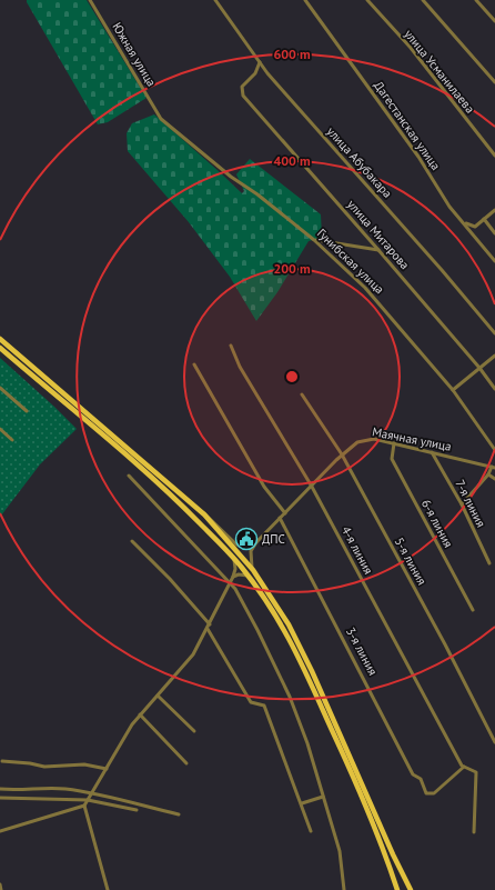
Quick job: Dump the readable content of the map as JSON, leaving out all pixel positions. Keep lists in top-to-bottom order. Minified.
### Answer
{"streets":{"street":["Южная улица","улица Усманилаева","Дагестанская улица","улица Абубакара","улица Митарова","Гунибская улица","Маячная улица","7-я линия","6-я линия","4-я линия","5-я линия","3-я линия"]},"crossings":[["Южная улица","Гунибская улица"],["улица Абубакара","улица Митарова"],["Маячная улица","7-я линия"],["Маячная улица","6-я линия"],["Маячная улица","4-я линия"],["Маячная улица","5-я линия"],["Маячная улица","3-я линия"],["4-я линия","3-я линия"]],"places":{"public building":["ДПС"]},"rings":["600 m","400 m","200 m"]}
